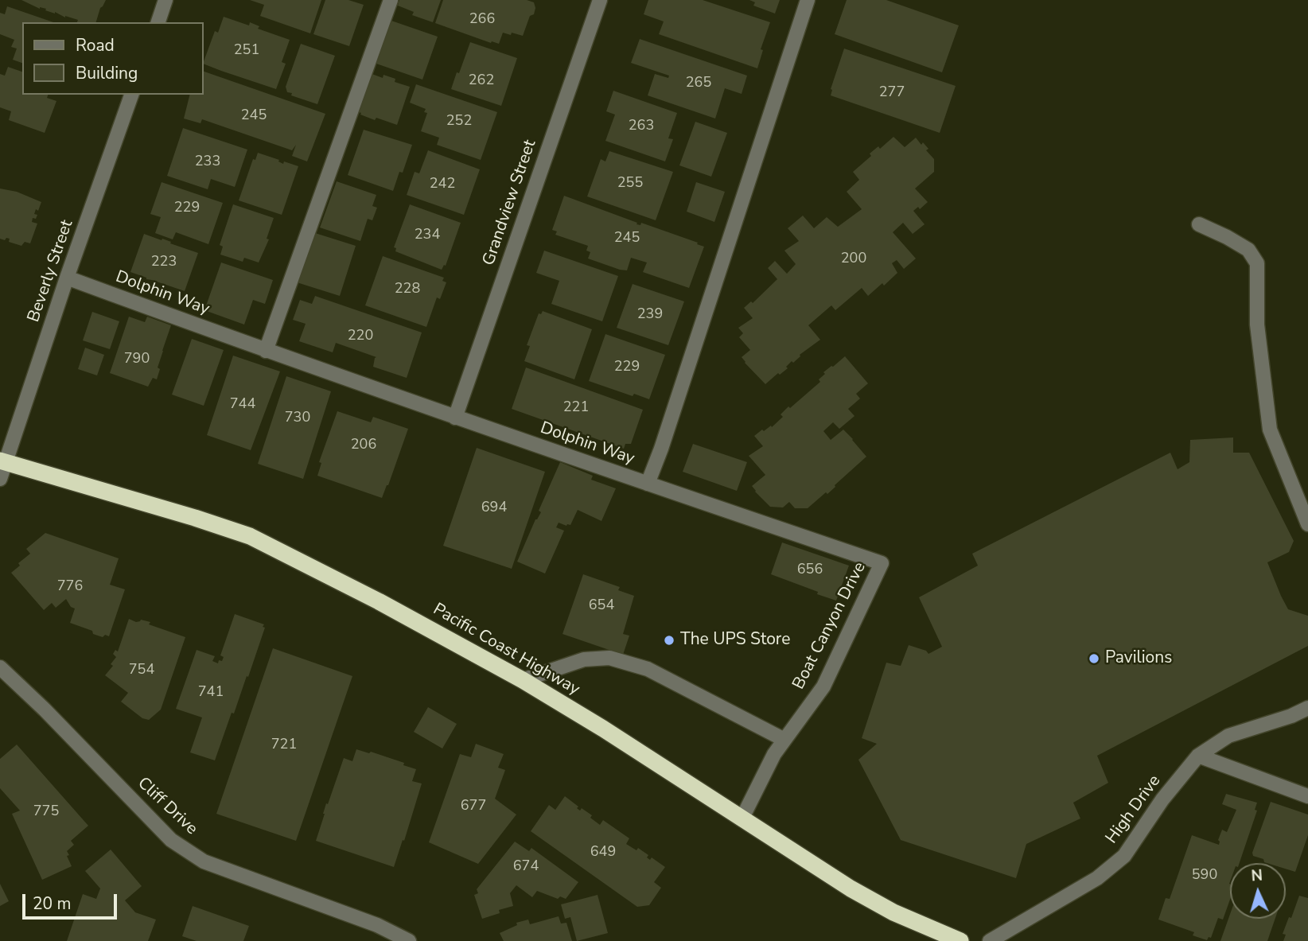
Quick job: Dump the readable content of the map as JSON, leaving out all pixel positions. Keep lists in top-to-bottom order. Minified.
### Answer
{"streets":{"highway":["Pacific Coast Highway"],"street":["Grandview Street","Beverly Street","Dolphin Way","Boat Canyon Drive","Cliff Drive","High Drive"]},"crossings":[["Grandview Street","Dolphin Way"],["Beverly Street","Dolphin Way"],["Beverly Street","Pacific Coast Highway"],["Dolphin Way","Boat Canyon Drive"],["Boat Canyon Drive","Pacific Coast Highway"]],"places":["The UPS Store","Pavilions"],"house_numbers":["266","251","262","265","277","245","252","263","233","255","242","229","234","245","200","223","228","239","220","790","229","744","221","730","206","694","656","776","654","754","741","721","677","775","649","674","590"],"legend":["Road","Building"],"scale_bar":"20 m","north":"top"}
